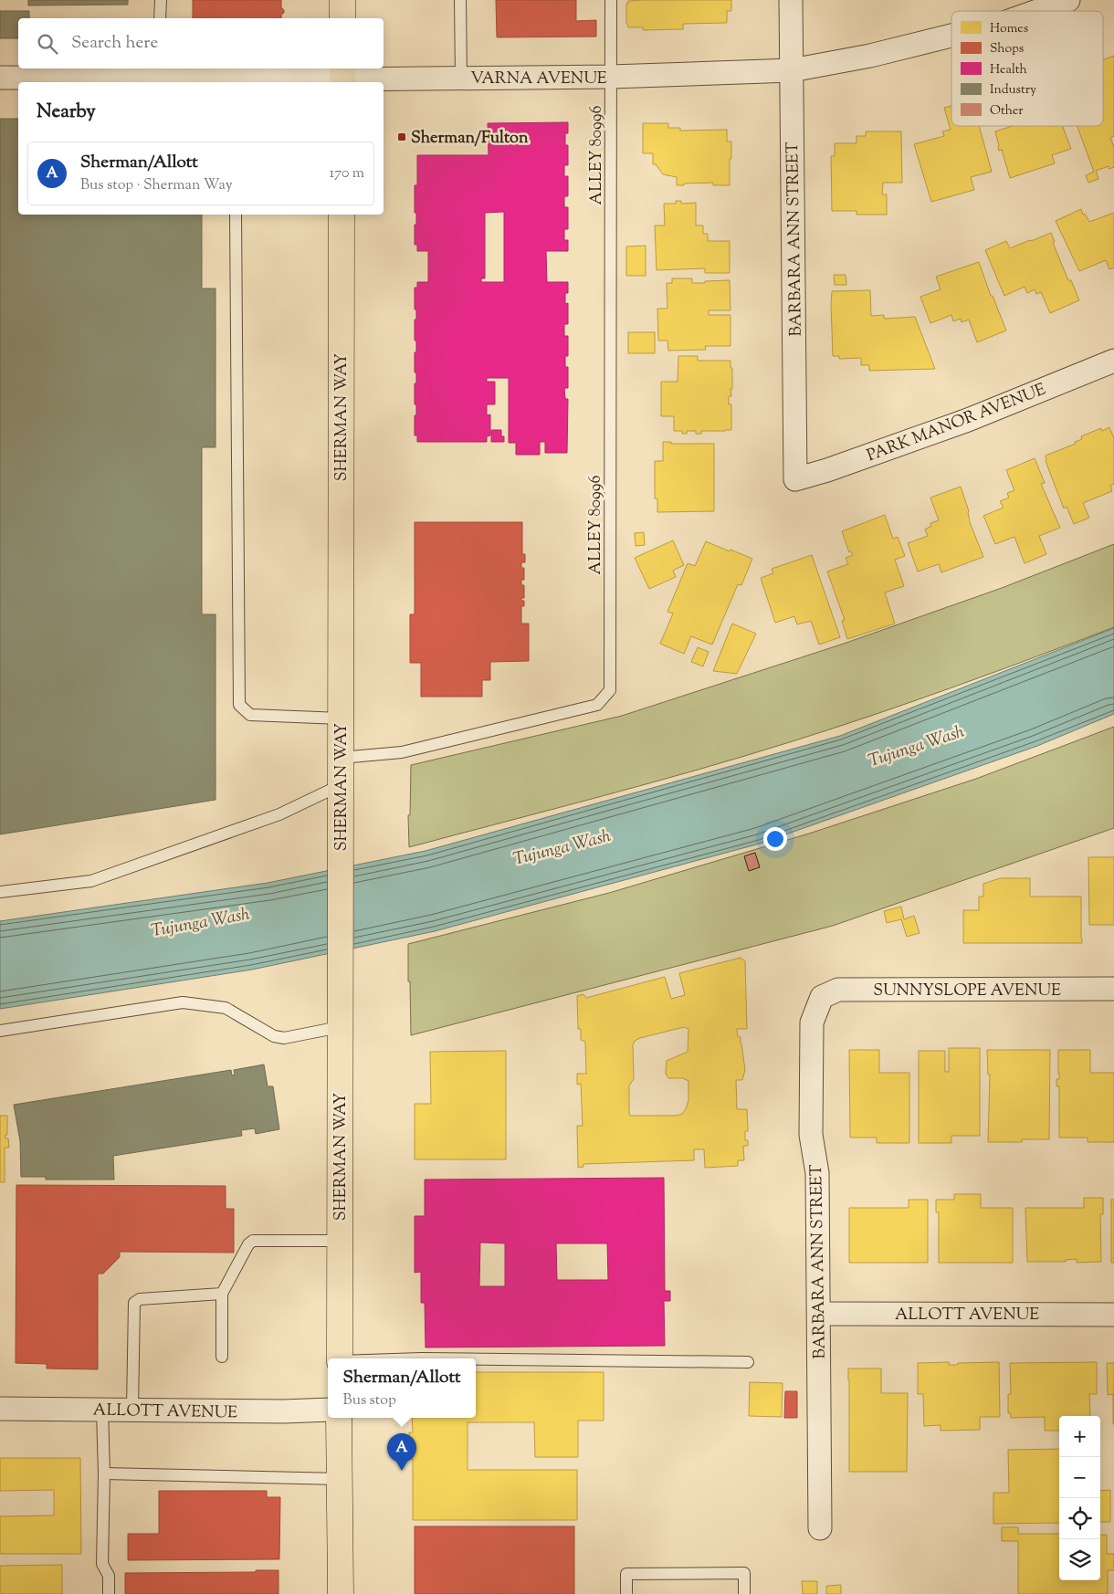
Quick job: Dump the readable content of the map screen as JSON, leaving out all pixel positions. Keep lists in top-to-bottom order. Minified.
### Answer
{"streets":{"main road":["SHERMAN WAY"],"street":["VARNA AVENUE","BARBARA ANN STREET","PARK MANOR AVENUE","SUNNYSLOPE AVENUE","ALLOTT AVENUE"],"lane":["ALLEY 80996"]},"crossings":[["VARNA AVENUE","ALLEY 80996"],["VARNA AVENUE","BARBARA ANN STREET"],["ALLEY 80996","SHERMAN WAY"],["BARBARA ANN STREET","PARK MANOR AVENUE"],["BARBARA ANN STREET","SUNNYSLOPE AVENUE"],["BARBARA ANN STREET","ALLOTT AVENUE"]],"water":["Tujunga Wash"],"places":{"transit":["Sherman/Fulton"]},"legend":["Homes","Shops","Health","Industry","Other"],"page":{"search":"Search here","heading":"Nearby","list":[{"mark":"A","name":"Sherman/Allott","note":"Bus stop · Sherman Way","value":"170 m"}],"popup":["Sherman/Allott","Bus stop"],"map_buttons":["+","−"],"pins":"A"}}
